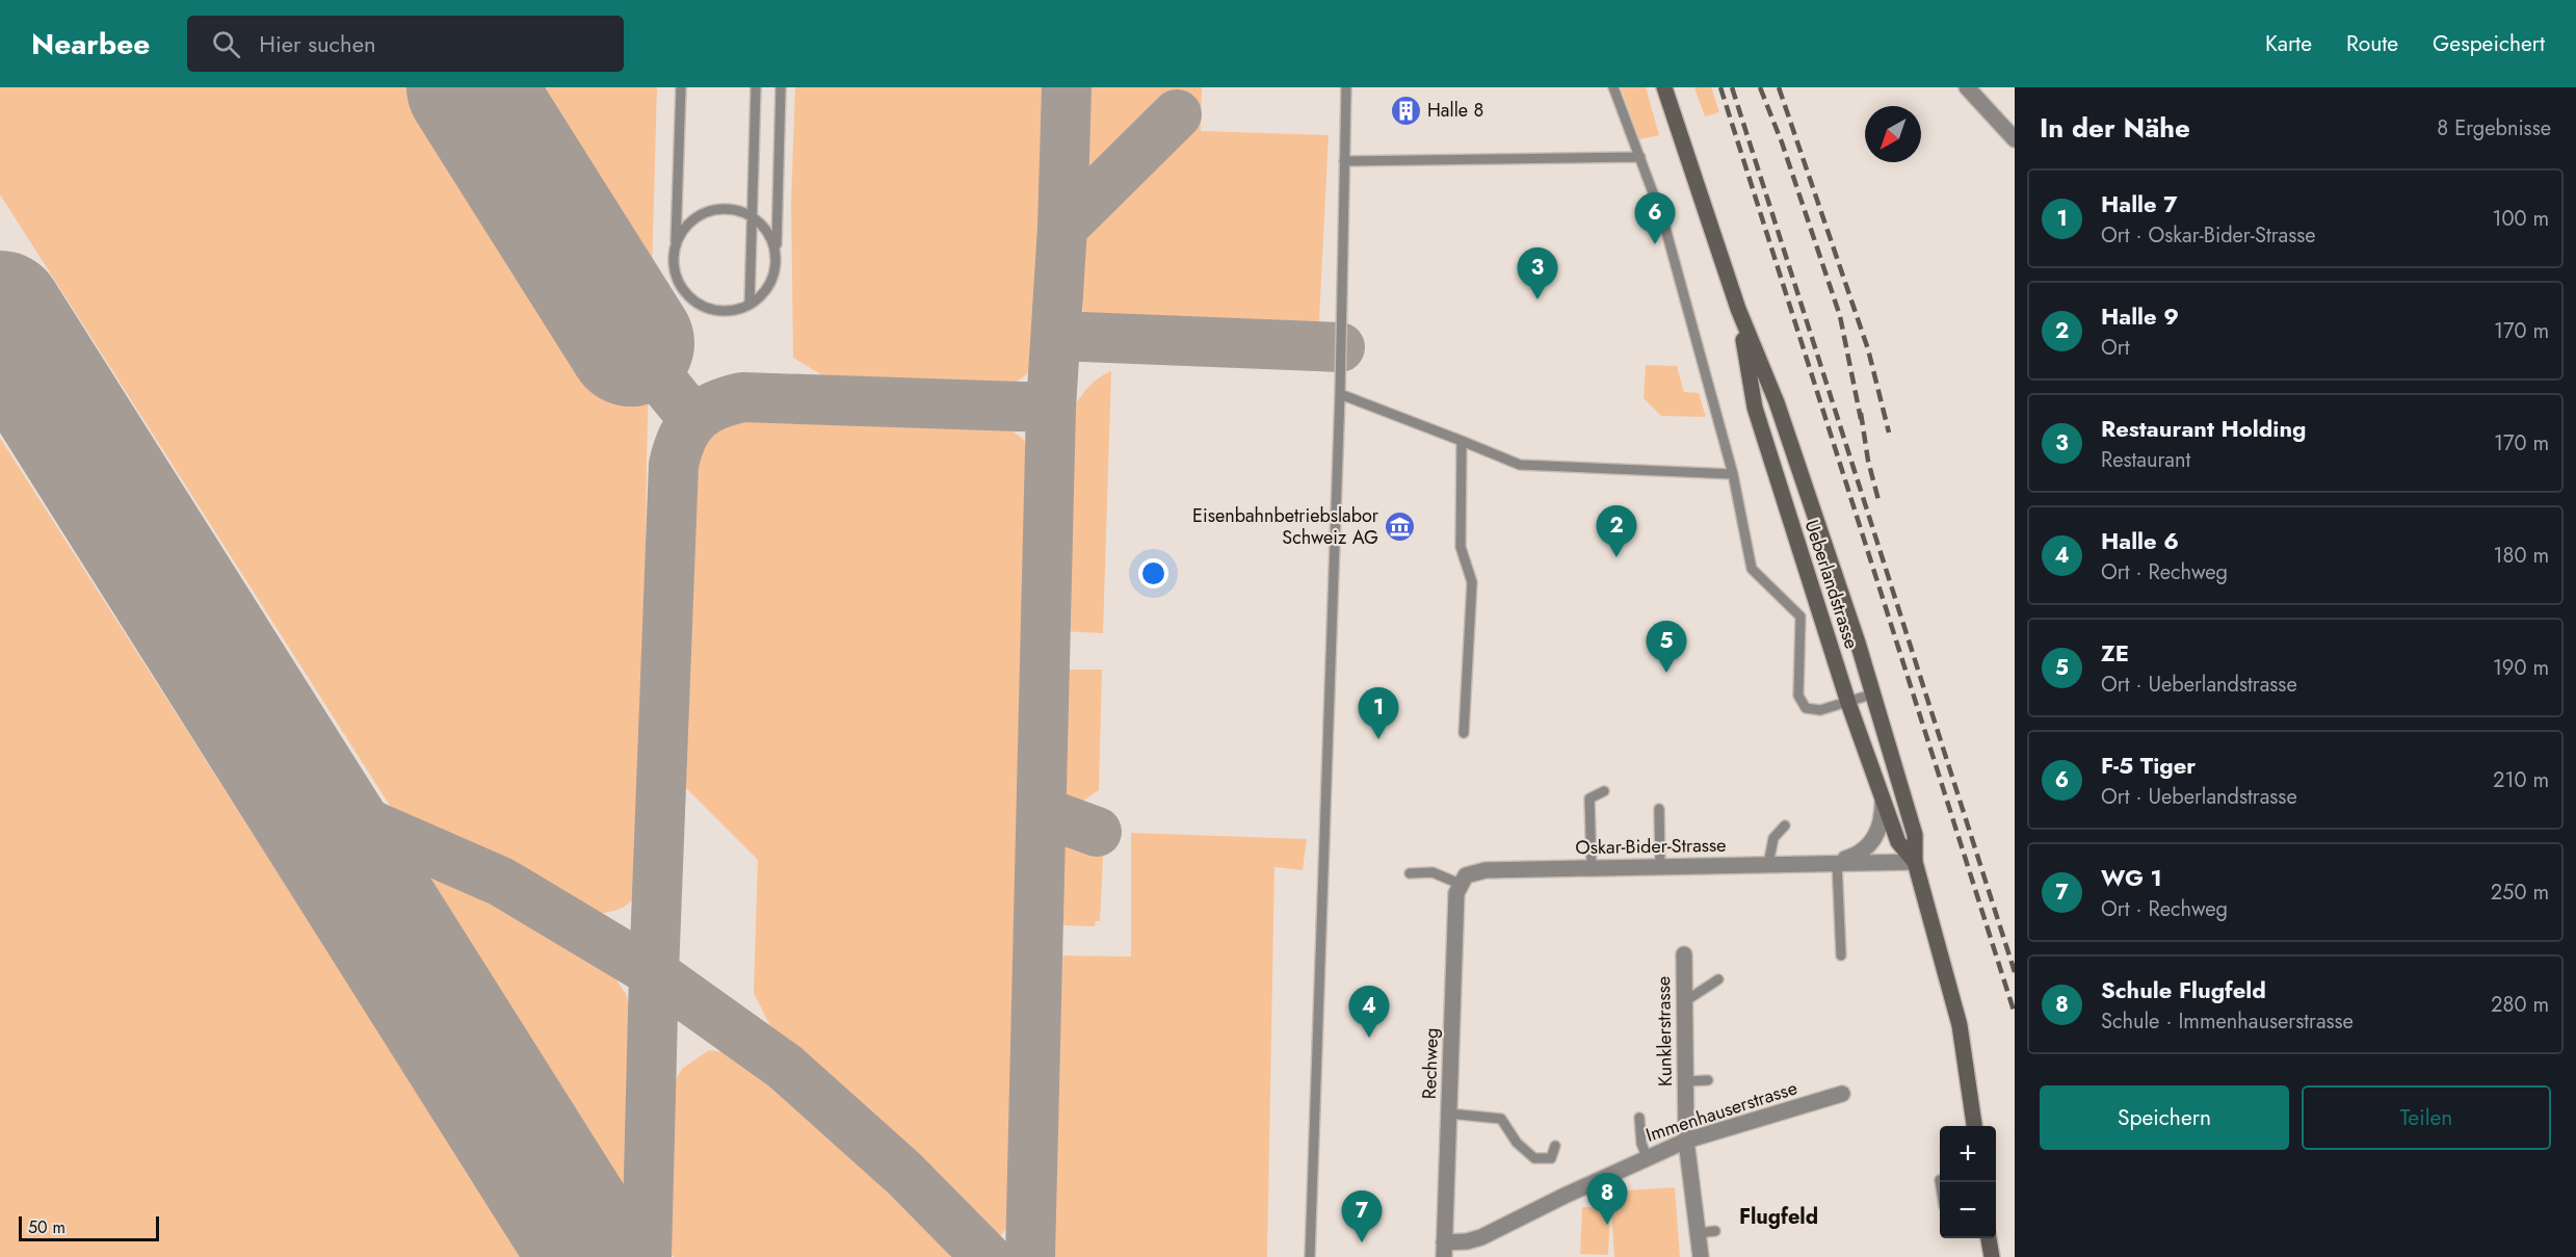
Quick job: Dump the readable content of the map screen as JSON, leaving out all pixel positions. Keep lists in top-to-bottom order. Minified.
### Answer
{"streets":{"main road":["Ueberlandstrasse"],"street":["Oskar-Bider-Strasse","Kunklerstrasse","Rechweg","Immenhauserstrasse"]},"crossings":[["Ueberlandstrasse","Oskar-Bider-Strasse"],["Oskar-Bider-Strasse","Rechweg"],["Kunklerstrasse","Immenhauserstrasse"],["Rechweg","Immenhauserstrasse"]],"districts":["Flugfeld"],"places":{"building":["Halle 8"],"museum":["Eisenbahnbetriebslabor Schweiz AG"]},"scale_bar":"50 m","north":"bottom left","page":{"header":"Nearbee","search":"Hier suchen","nav":["Karte","Route","Gespeichert"],"heading":["In der Nähe","8 Ergebnisse"],"list":[{"mark":"1","name":"Halle 7","note":"Ort · Oskar-Bider-Strasse","value":"100 m"},{"mark":"2","name":"Halle 9","note":"Ort","value":"170 m"},{"mark":"3","name":"Restaurant Holding","note":"Restaurant","value":"170 m"},{"mark":"4","name":"Halle 6","note":"Ort · Rechweg","value":"180 m"},{"mark":"5","name":"ZE","note":"Ort · Ueberlandstrasse","value":"190 m"},{"mark":"6","name":"F-5 Tiger","note":"Ort · Ueberlandstrasse","value":"210 m"},{"mark":"7","name":"WG 1","note":"Ort · Rechweg","value":"250 m"},{"mark":"8","name":"Schule Flugfeld","note":"Schule · Immenhauserstrasse","value":"280 m"}],"pins":["6","3","2","5","1","4","8","7"],"buttons":["Speichern","Teilen"],"map_buttons":["+","−"],"scale":"50 m"}}
